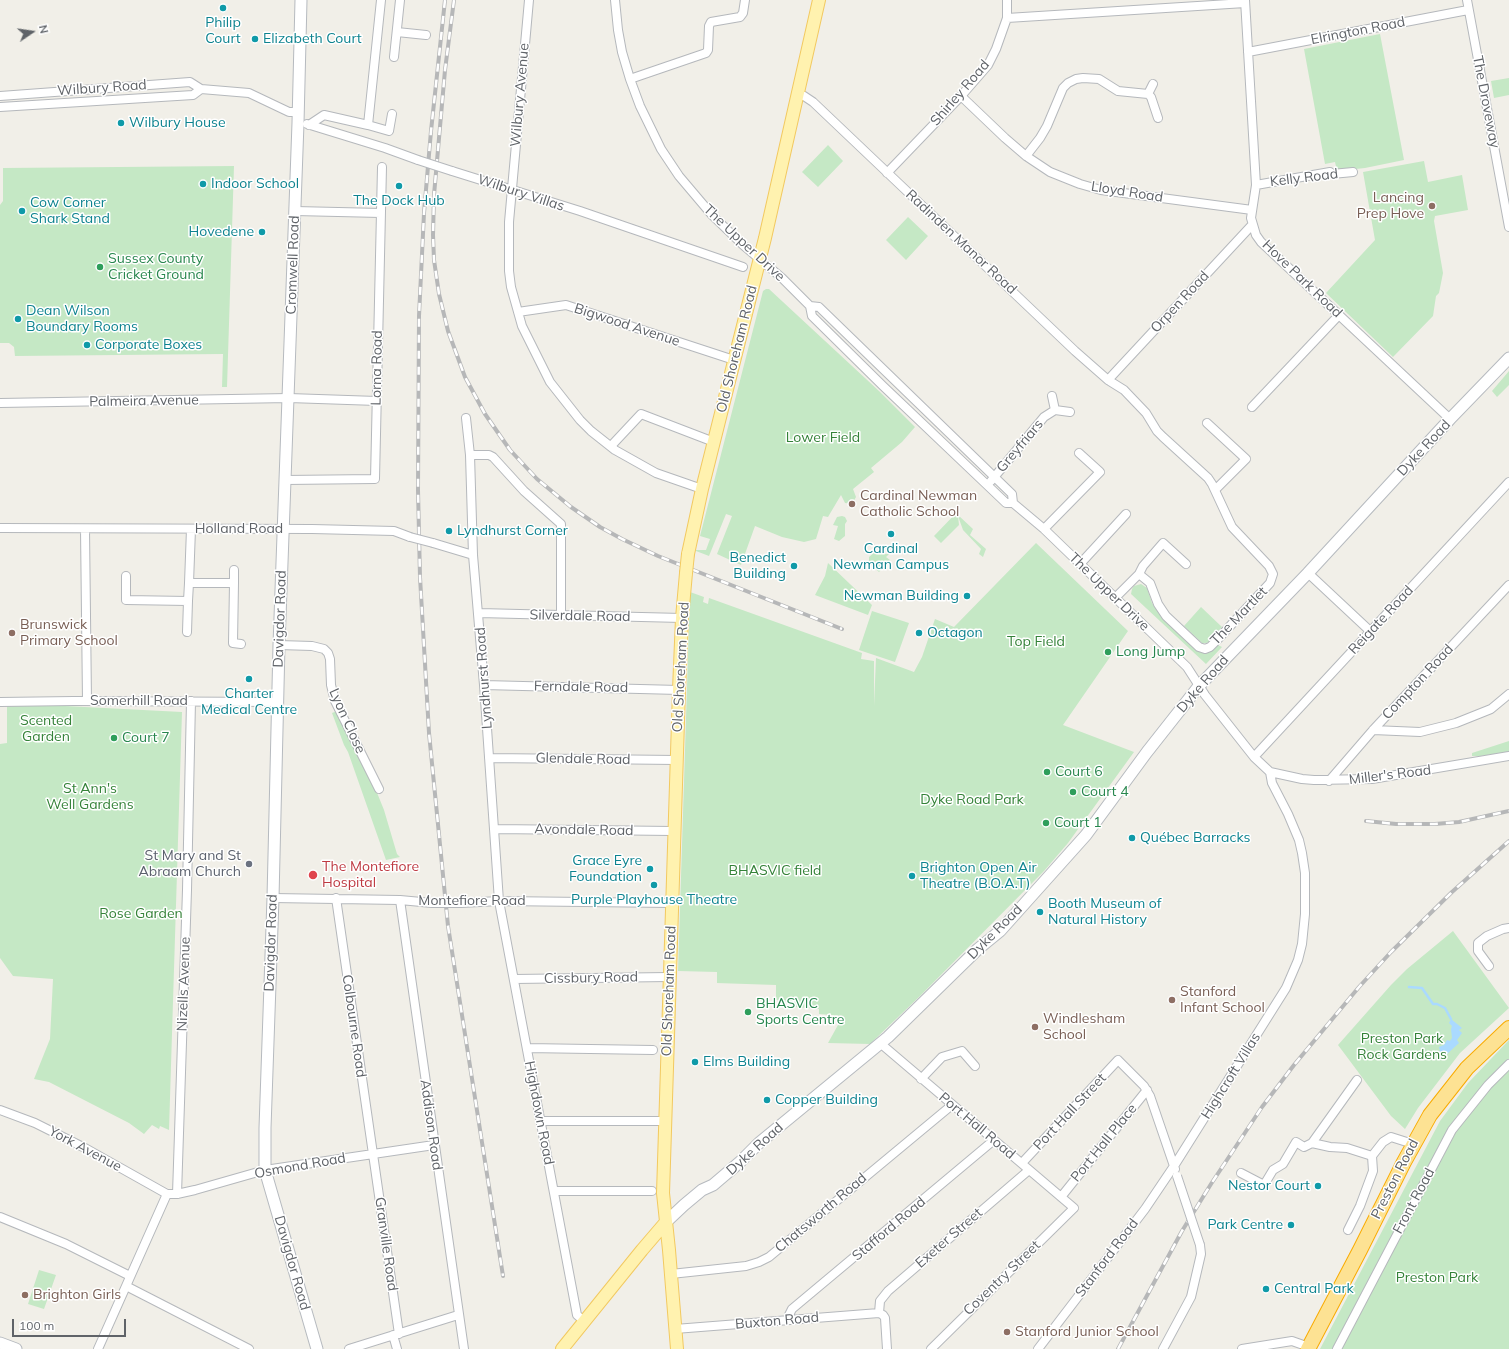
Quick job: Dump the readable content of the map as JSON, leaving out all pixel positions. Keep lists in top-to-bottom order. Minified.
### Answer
{"streets":{"highway":["Preston Road"],"main road":["Cromwell Road","Old Shoreham Road","Dyke Road","Davigdor Road"],"street":["Elrington Road","Wilbury Road","Shirley Road","Wilbury Avenue","The Droveway","Kelly Road","Lloyd Road","Wilbury Villas","Radinden Manor Road","The Upper Drive","Hove Park Road","Orpen Road","Bigwood Avenue","Lorna Road","Palmeira Avenue","Greyfriars","Holland Road","Silverdale Road","The Martlet","Reigate Road","Lyndhurst Road","Compton Road","Ferndale Road","Somerhill Road","Lyon Close","Glendale Road","Miller's Road","Avondale Road","Montefiore Road","Cissbury Road","Nizells Avenue","Colbourne Road","Highcroft Villas","Port Hall Street","Highdown Road","Addison Road","Port Hall Road","Port Hall Place","York Avenue","Osmond Road","Front Road","Chatsworth Road","Stafford Road","Exeter Street","Granville Road","Stanford Road","Coventry Street","Buxton Road"]},"crossings":[["Elrington Road","The Droveway"],["Elrington Road","Hove Park Road"],["Wilbury Road","Wilbury Villas"],["Wilbury Road","Cromwell Road"],["Shirley Road","Lloyd Road"],["Shirley Road","Radinden Manor Road"],["Wilbury Avenue","Wilbury Villas"],["Wilbury Avenue","Bigwood Avenue"],["Wilbury Avenue","Old Shoreham Road"],["Kelly Road","Hove Park Road"],["Lloyd Road","Hove Park Road"],["Wilbury Villas","Cromwell Road"],["Radinden Manor Road","Orpen Road"],["Radinden Manor Road","Old Shoreham Road"],["Radinden Manor Road","The Martlet"],["The Upper Drive","Old Shoreham Road"],["The Upper Drive","Greyfriars"],["The Upper Drive","Dyke Road"],["The Upper Drive","Highcroft Villas"],["Cromwell Road","Lorna Road"],["Cromwell Road","Palmeira Avenue"],["Cromwell Road","Holland Road"],["Cromwell Road","Davigdor Road"],["Hove Park Road","Orpen Road"],["Hove Park Road","Dyke Road"],["Bigwood Avenue","Old Shoreham Road"],["Old Shoreham Road","Dyke Road"],["Old Shoreham Road","Silverdale Road"],["Old Shoreham Road","Ferndale Road"],["Old Shoreham Road","Glendale Road"],["Old Shoreham Road","Avondale Road"],["Old Shoreham Road","Montefiore Road"],["Old Shoreham Road","Cissbury Road"],["Old Shoreham Road","Chatsworth Road"],["Old Shoreham Road","Buxton Road"],["Lorna Road","Palmeira Avenue"],["Dyke Road","Highcroft Villas"],["Dyke Road","Highdown Road"],["Dyke Road","Port Hall Road"],["Holland Road","Davigdor Road"],["Holland Road","Lyndhurst Road"],["Silverdale Road","Lyndhurst Road"],["Davigdor Road","Somerhill Road"],["Davigdor Road","Lyon Close"],["Davigdor Road","Montefiore Road"],["Davigdor Road","Osmond Road"],["Reigate Road","Highcroft Villas"],["Lyndhurst Road","Ferndale Road"],["Lyndhurst Road","Glendale Road"],["Lyndhurst Road","Avondale Road"],["Lyndhurst Road","Montefiore Road"],["Lyndhurst Road","Highdown Road"],["Compton Road","Miller's Road"],["Somerhill Road","Nizells Avenue"],["Miller's Road","Highcroft Villas"],["Montefiore Road","Colbourne Road"],["Montefiore Road","Highdown Road"],["Montefiore Road","Addison Road"],["Cissbury Road","Highdown Road"],["Nizells Avenue","Osmond Road"],["Colbourne Road","Osmond Road"],["Colbourne Road","Granville Road"],["Highcroft Villas","Stanford Road"],["Port Hall Street","Port Hall Road"],["Port Hall Street","Port Hall Place"],["Addison Road","Osmond Road"],["Port Hall Road","Port Hall Place"],["Port Hall Road","Chatsworth Road"],["Port Hall Road","Stafford Road"],["Port Hall Road","Exeter Street"],["Port Hall Road","Coventry Street"],["York Avenue","Osmond Road"],["Osmond Road","Granville Road"],["Stafford Road","Buxton Road"],["Exeter Street","Buxton Road"]],"parks":["Lower Field","Top Field","Scented Garden","St Ann's Well Gardens","Dyke Road Park","BHASVIC field","Rose Garden","Preston Park Rock Gardens","Preston Park"],"places":["Philip Court","Elizabeth Court","Wilbury House","Indoor School","The Dock Hub","Lancing Prep Hove","Cow Corner Shark Stand","Hovedene","Sussex County Cricket Ground","Dean Wilson Boundary Rooms","Corporate Boxes","Cardinal Newman Catholic School","Lyndhurst Corner","Cardinal Newman Campus","Benedict Building","Newman Building","Brunswick Primary School","Octagon","Long Jump","Charter Medical Centre","Court 7","Court 6","Court 4","Court 1","Québec Barracks","St Mary and St Abraam Church","Grace Eyre Foundation","The Montefiore Hospital","Brighton Open Air Theatre (B.O.A.T)","Purple Playhouse Theatre","Booth Museum of Natural History","Stanford Infant School","BHASVIC Sports Centre","Windlesham School","Elms Building","Copper Building","Nestor Court","Park Centre","Central Park","Brighton Girls","Stanford Junior School"],"scale_bar":"100 m","north":"right"}
